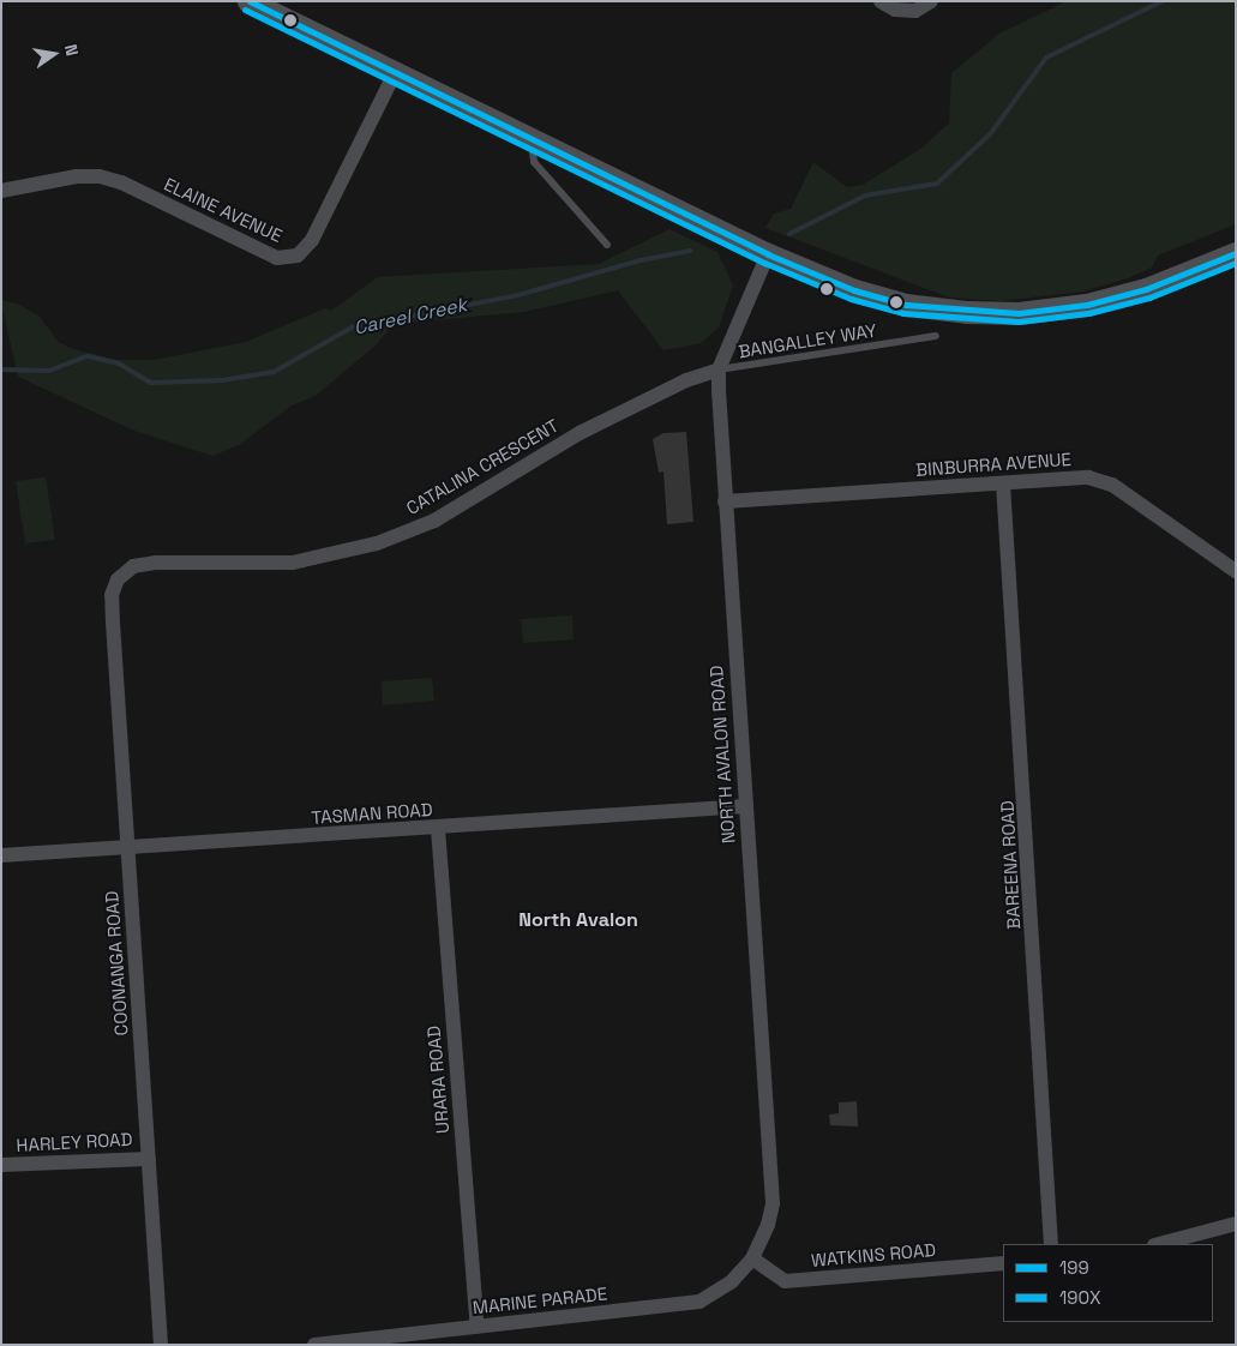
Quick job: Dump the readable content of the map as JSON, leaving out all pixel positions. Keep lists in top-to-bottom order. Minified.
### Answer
{"streets":{"street":["ELAINE AVENUE","BINBURRA AVENUE","CATALINA CRESCENT","NORTH AVALON ROAD","TASMAN ROAD","BAREENA ROAD","COONANGA ROAD","URARA ROAD","HARLEY ROAD","WATKINS ROAD","MARINE PARADE"],"lane":["BANGALLEY WAY"]},"crossings":[["BANGALLEY WAY","CATALINA CRESCENT"],["BANGALLEY WAY","NORTH AVALON ROAD"],["BINBURRA AVENUE","NORTH AVALON ROAD"],["BINBURRA AVENUE","BAREENA ROAD"],["CATALINA CRESCENT","NORTH AVALON ROAD"],["CATALINA CRESCENT","COONANGA ROAD"],["NORTH AVALON ROAD","TASMAN ROAD"],["NORTH AVALON ROAD","WATKINS ROAD"],["NORTH AVALON ROAD","MARINE PARADE"],["TASMAN ROAD","COONANGA ROAD"],["TASMAN ROAD","URARA ROAD"],["COONANGA ROAD","HARLEY ROAD"],["URARA ROAD","MARINE PARADE"],["WATKINS ROAD","MARINE PARADE"]],"districts":["North Avalon"],"water":["Careel Creek"],"lines":["transit line 199","transit line 190X"],"legend":["199","190X"],"north":"right"}
